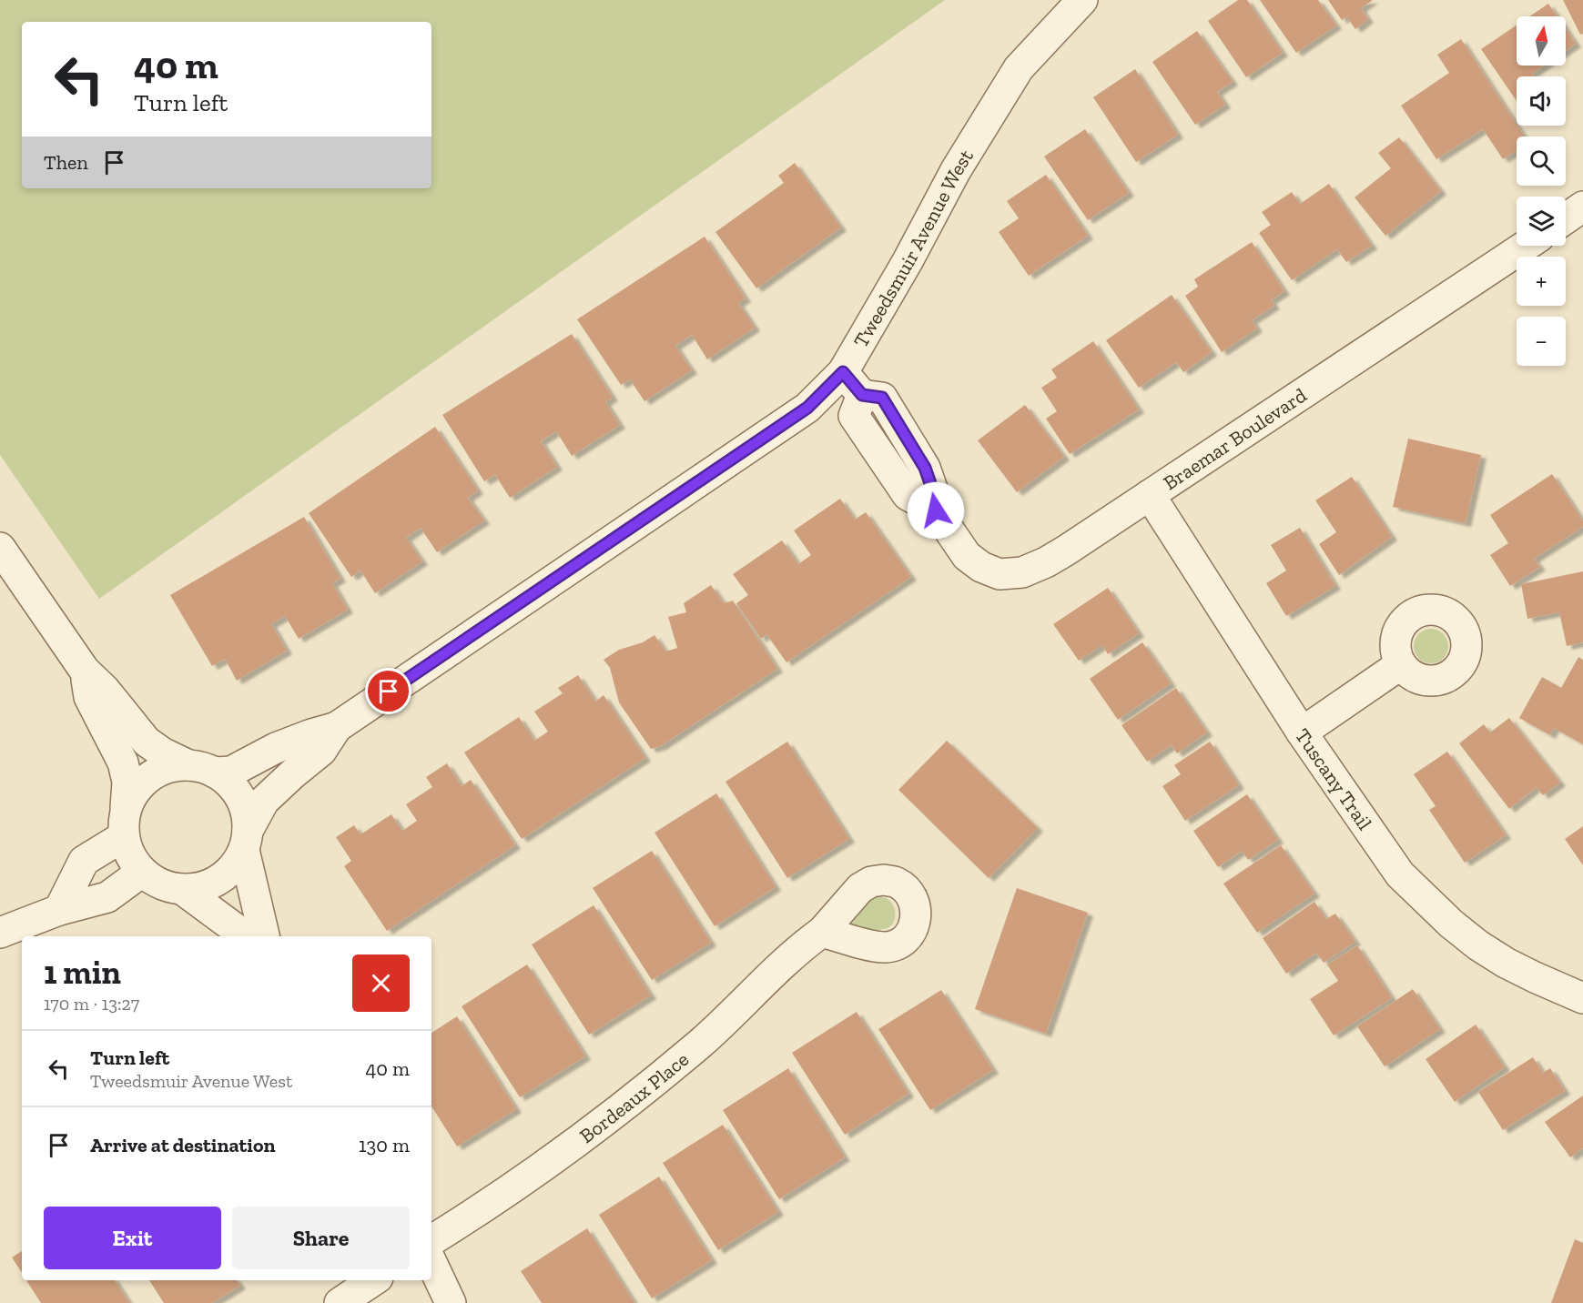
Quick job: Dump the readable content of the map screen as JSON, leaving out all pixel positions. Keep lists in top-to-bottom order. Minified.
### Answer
{"streets":{"street":["Tweedsmuir Avenue West","Braemar Boulevard","Tuscany Trail","Bordeaux Place"]},"crossings":[["Tweedsmuir Avenue West","Braemar Boulevard"],["Braemar Boulevard","Tuscany Trail"]],"north":"top","page":{"map_buttons":["+","−"],"turn":["40 m","Turn left"],"then":"Then","heading":["1 min","170 m · 13:27"],"list":[{"name":"Turn left","note":"Tweedsmuir Avenue West","value":"40 m"},{"name":"Arrive at destination","value":"130 m"}],"buttons":["Exit","Share"]}}
